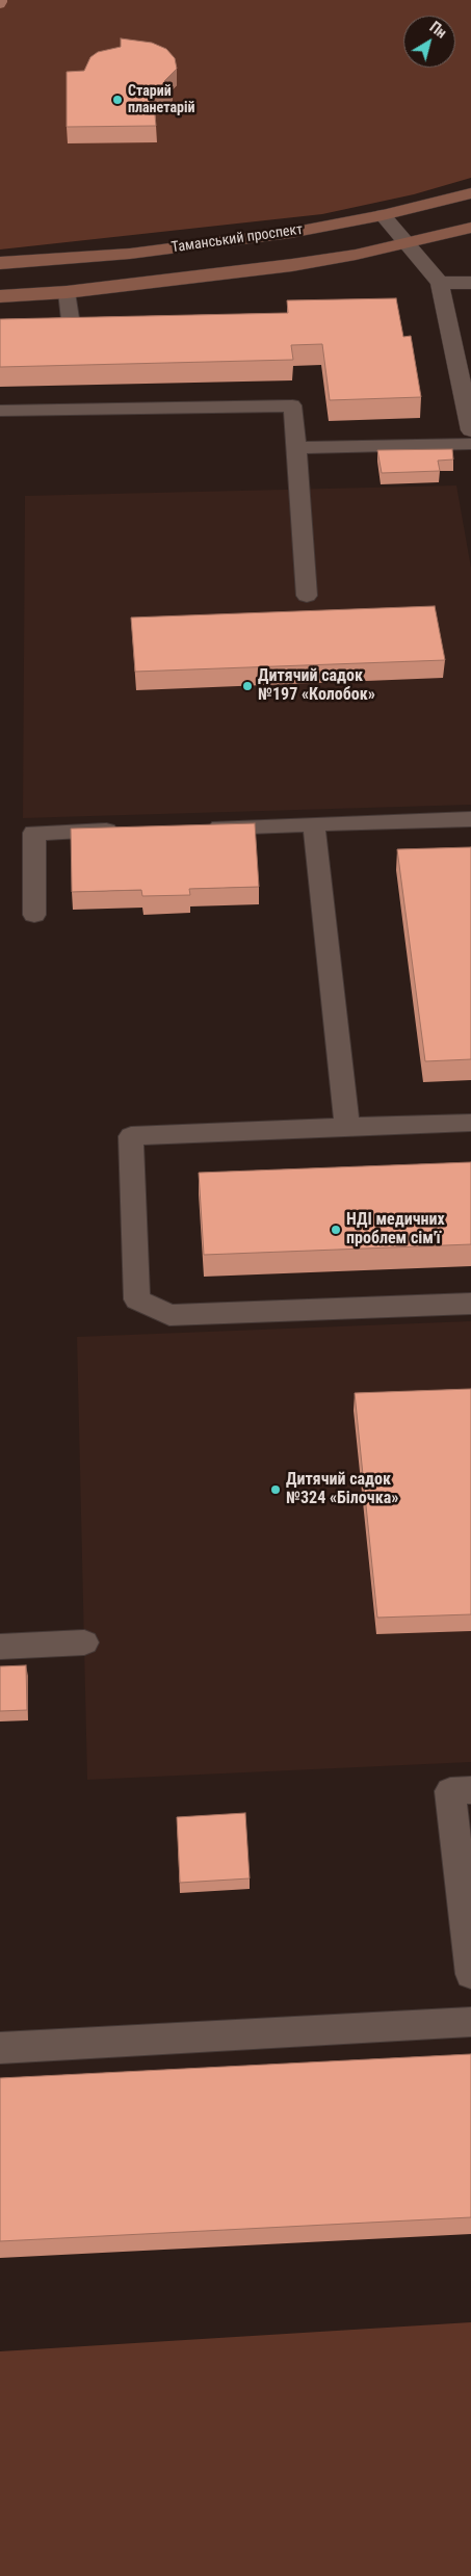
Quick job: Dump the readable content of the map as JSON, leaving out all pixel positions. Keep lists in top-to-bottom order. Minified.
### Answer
{"streets":{"street":["Таманський проспект"]},"places":["Старий планетарій","Дитячий садок №197 «Колобок»","НДІ медичних проблем сім'ї","Дитячий садок №324 «Білочка»"],"north":"top right"}
